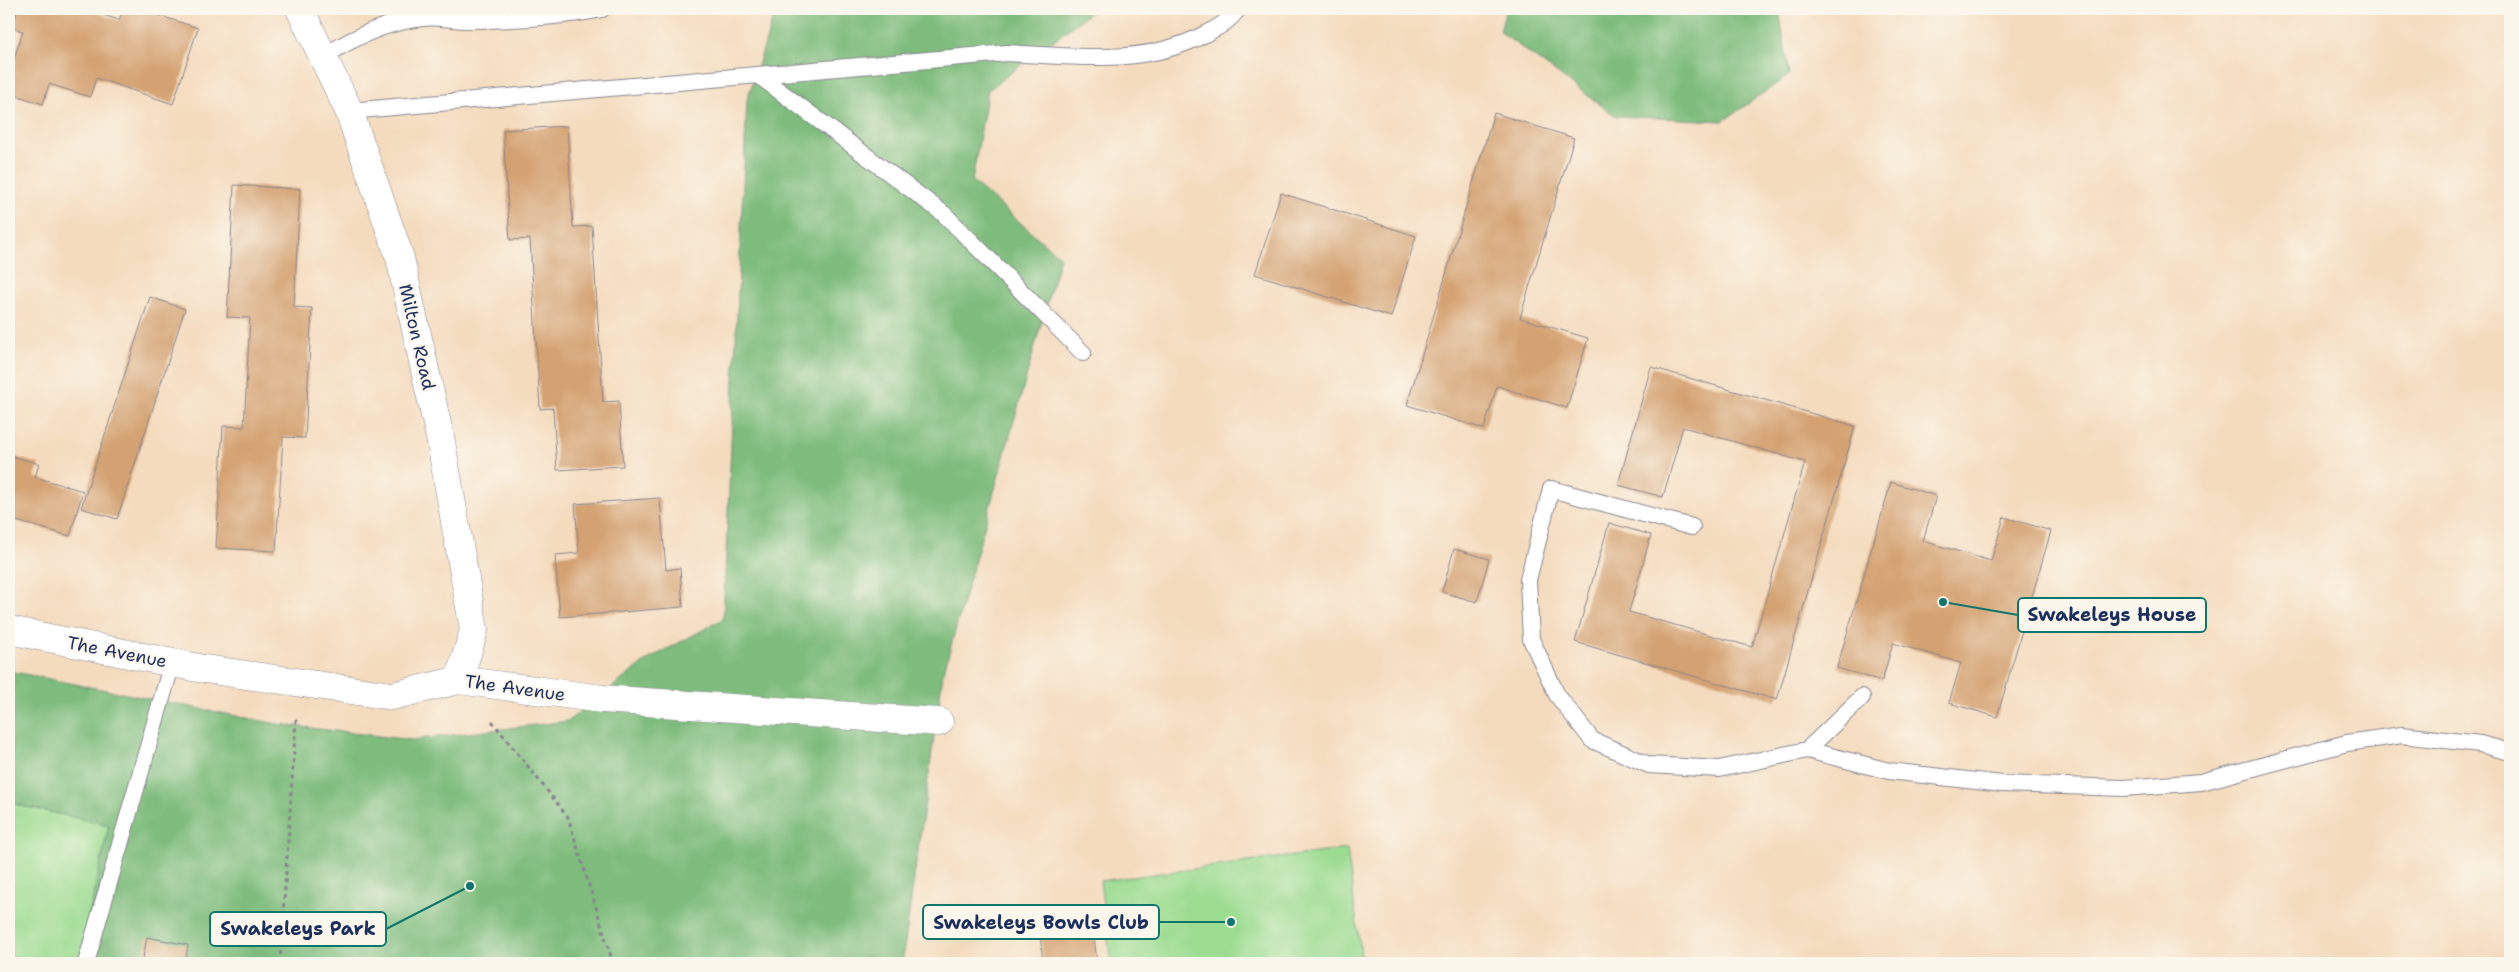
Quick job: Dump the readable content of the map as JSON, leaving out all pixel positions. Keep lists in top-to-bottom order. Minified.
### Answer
{"streets":{"street":["Milton Road","The Avenue"]},"crossings":[["Milton Road","The Avenue"]],"places":["Swakeleys House","Swakeleys Park","Swakeleys Bowls Club"]}
